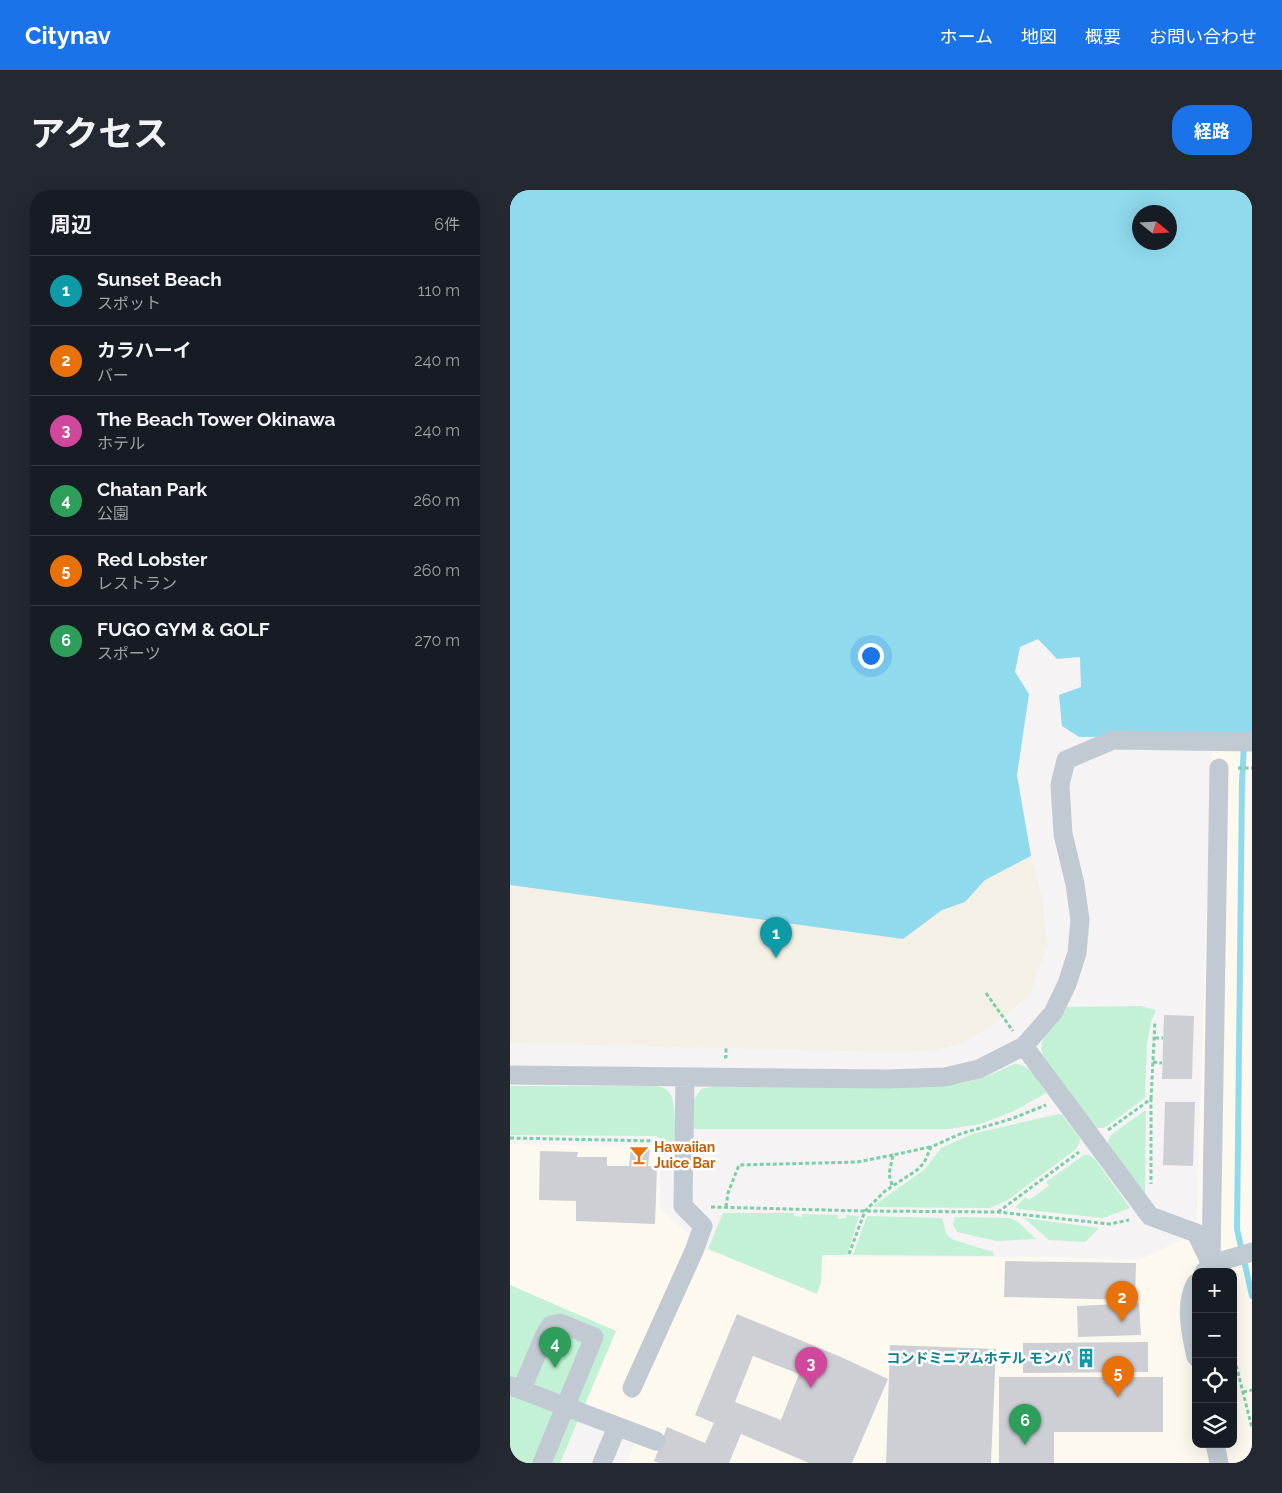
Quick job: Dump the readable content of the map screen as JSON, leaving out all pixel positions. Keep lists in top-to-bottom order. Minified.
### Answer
{"places":{"bar":["Hawaiian Juice Bar"],"building":["コンドミニアムホテル モンパ"]},"north":"right","page":{"header":"Citynav","nav":["ホーム","地図","概要","お問い合わせ"],"title":"アクセス","buttons":"経路","heading":["周辺","6件"],"list":[{"mark":"1","name":"Sunset Beach","note":"スポット","value":"110 m"},{"mark":"2","name":"カラハーイ","note":"バー","value":"240 m"},{"mark":"3","name":"The Beach Tower Okinawa","note":"ホテル","value":"240 m"},{"mark":"4","name":"Chatan Park","note":"公園","value":"260 m"},{"mark":"5","name":"Red Lobster","note":"レストラン","value":"260 m"},{"mark":"6","name":"FUGO GYM & GOLF","note":"スポーツ","value":"270 m"}],"pins":["1","2","4","3","5","6"],"map_buttons":["+","−"]}}
